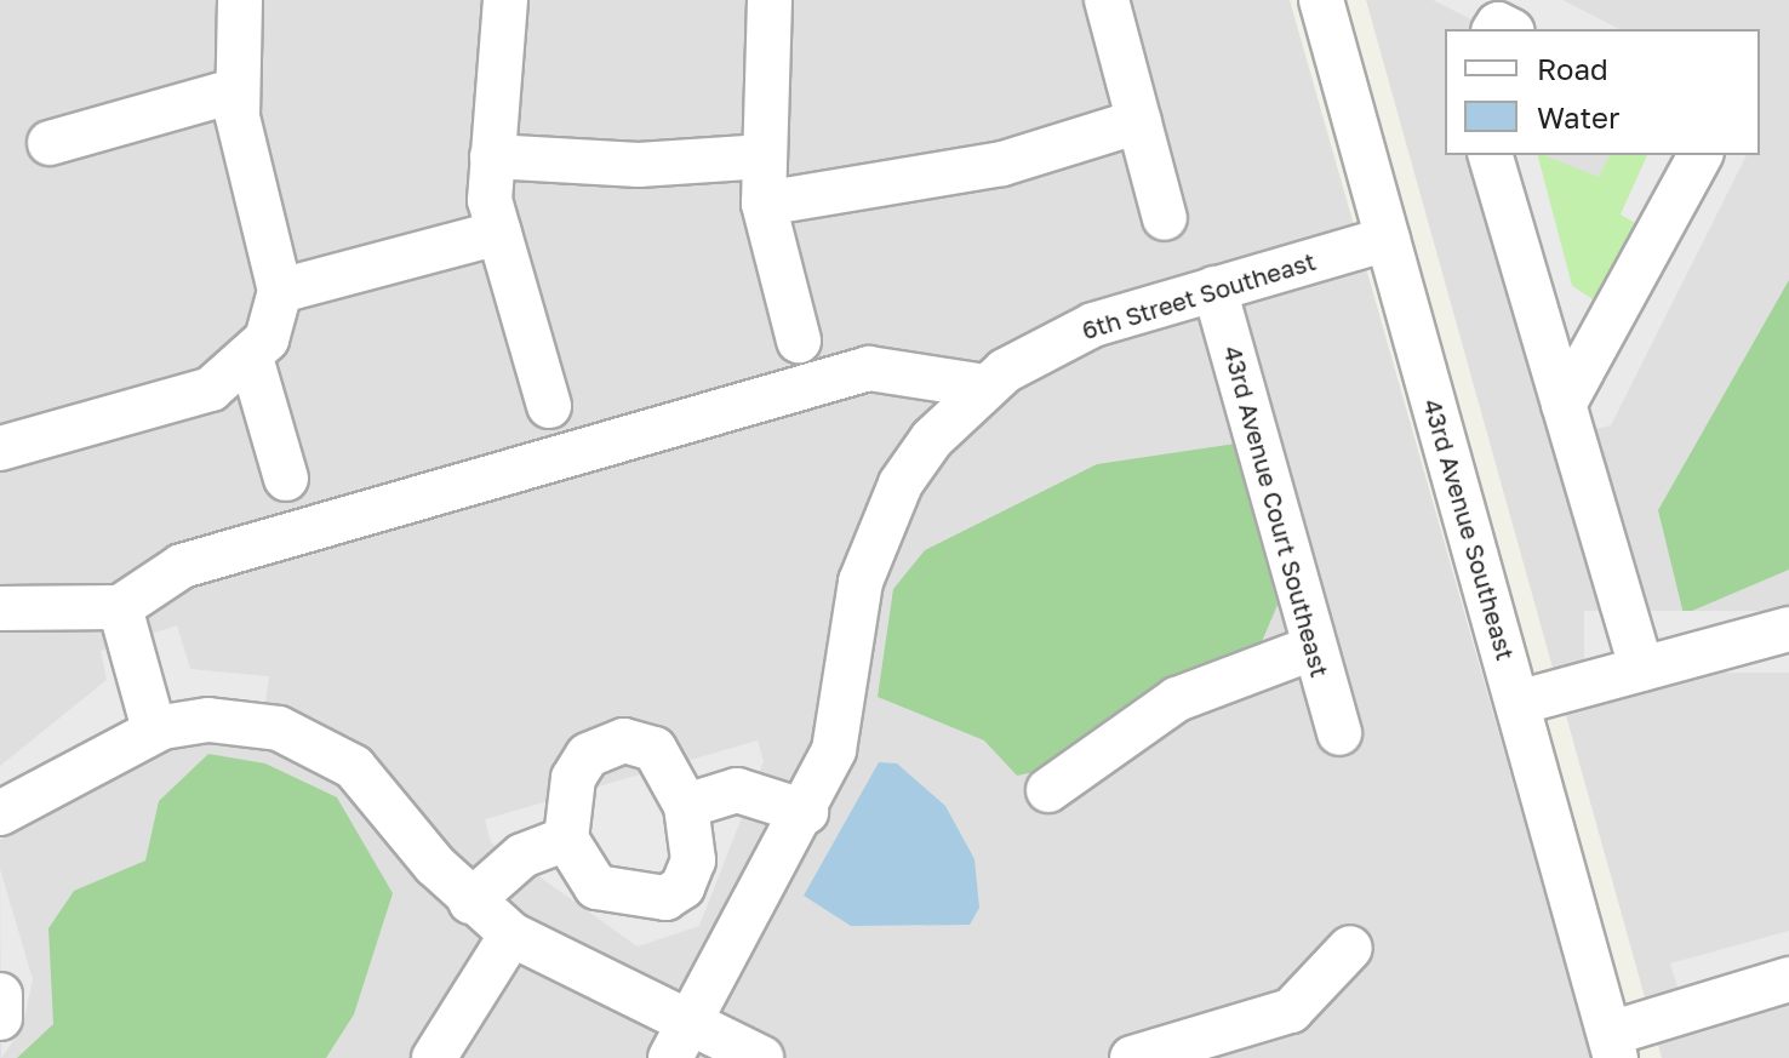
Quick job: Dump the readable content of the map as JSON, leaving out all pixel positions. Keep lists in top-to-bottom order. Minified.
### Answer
{"streets":{"street":["6th Street Southeast","43rd Avenue Court Southeast","43rd Avenue Southeast"]},"crossings":[["6th Street Southeast","43rd Avenue Court Southeast"],["6th Street Southeast","43rd Avenue Southeast"]],"legend":["Road","Water"]}
